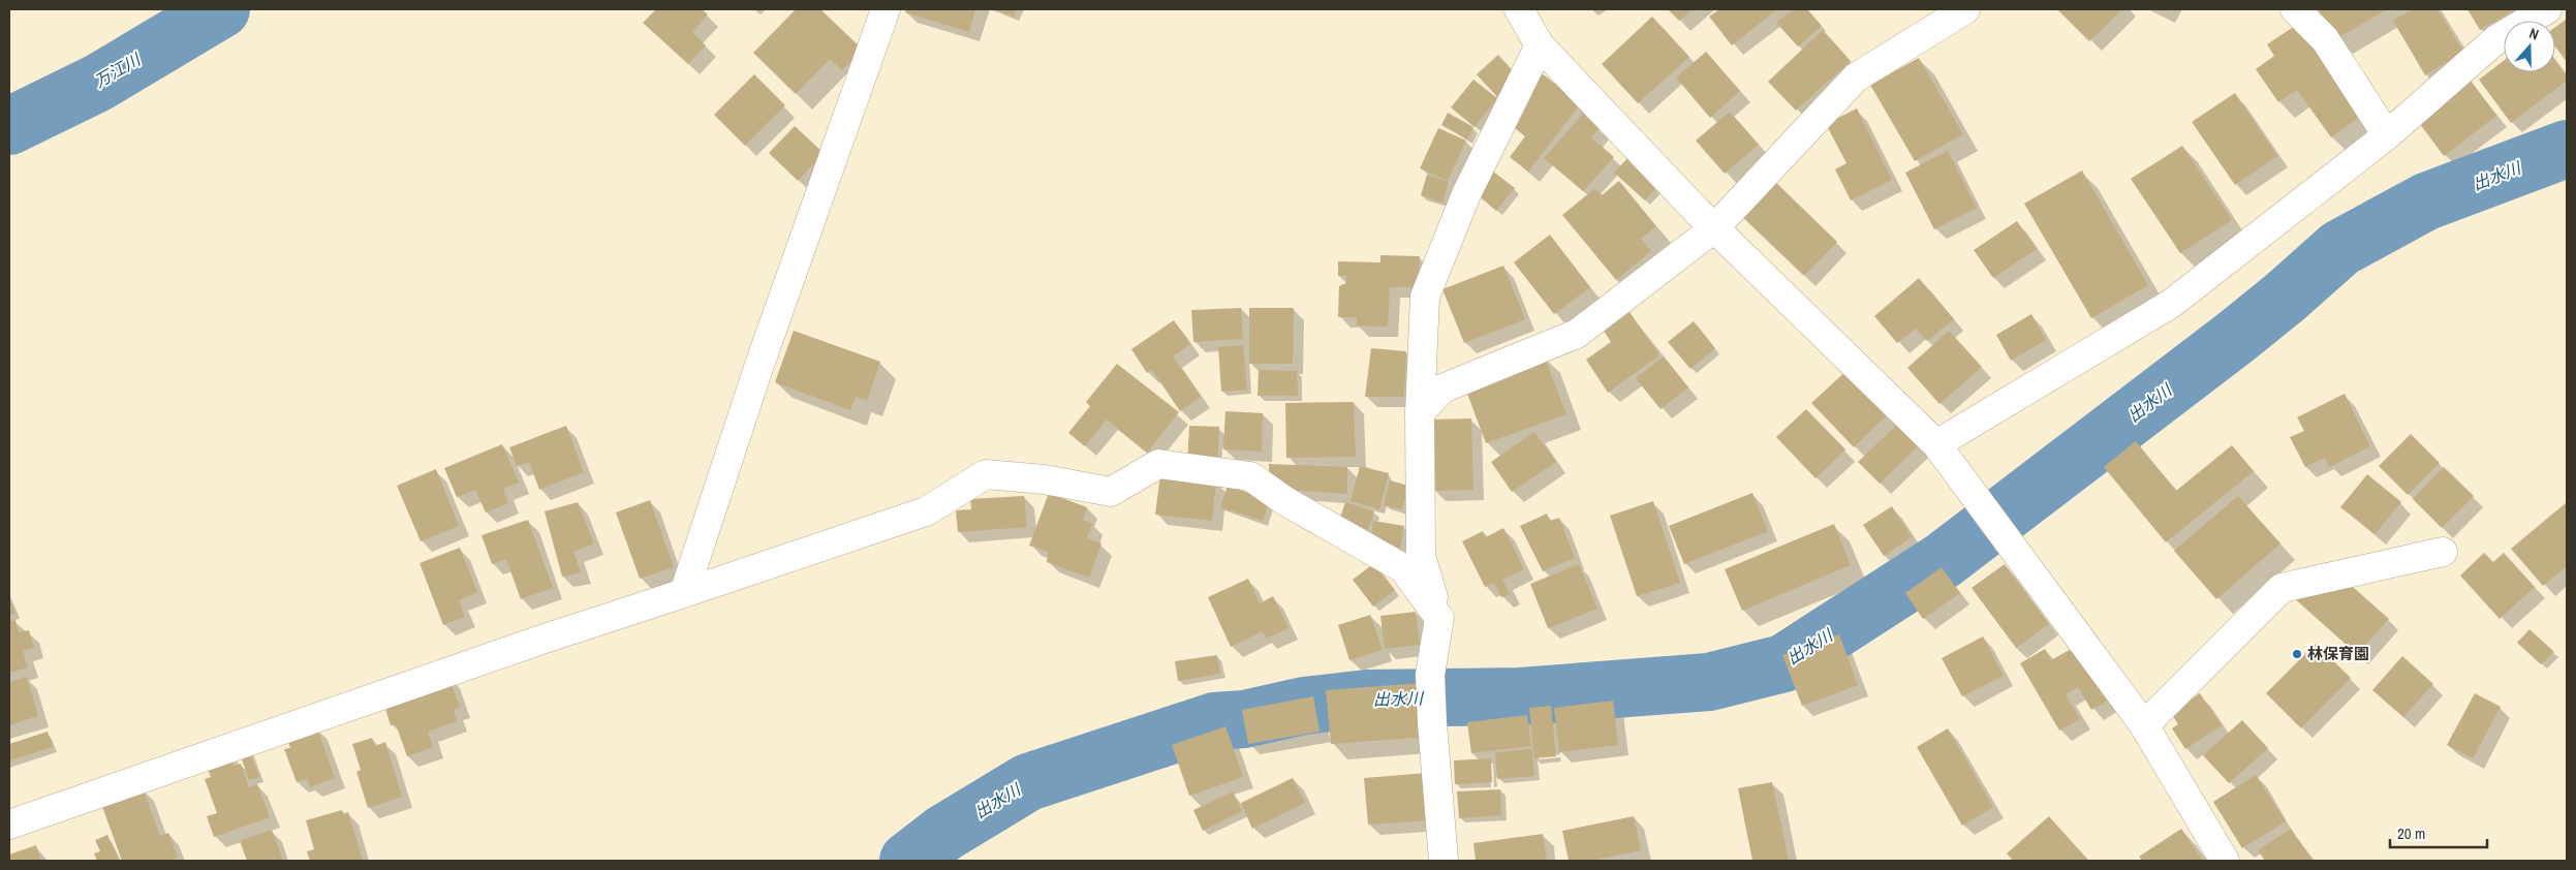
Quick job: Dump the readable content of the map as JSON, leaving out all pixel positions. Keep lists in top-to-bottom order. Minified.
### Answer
{"water":["万江川","出水川"],"places":["林保育園"],"scale_bar":"20 m","north":"top"}
